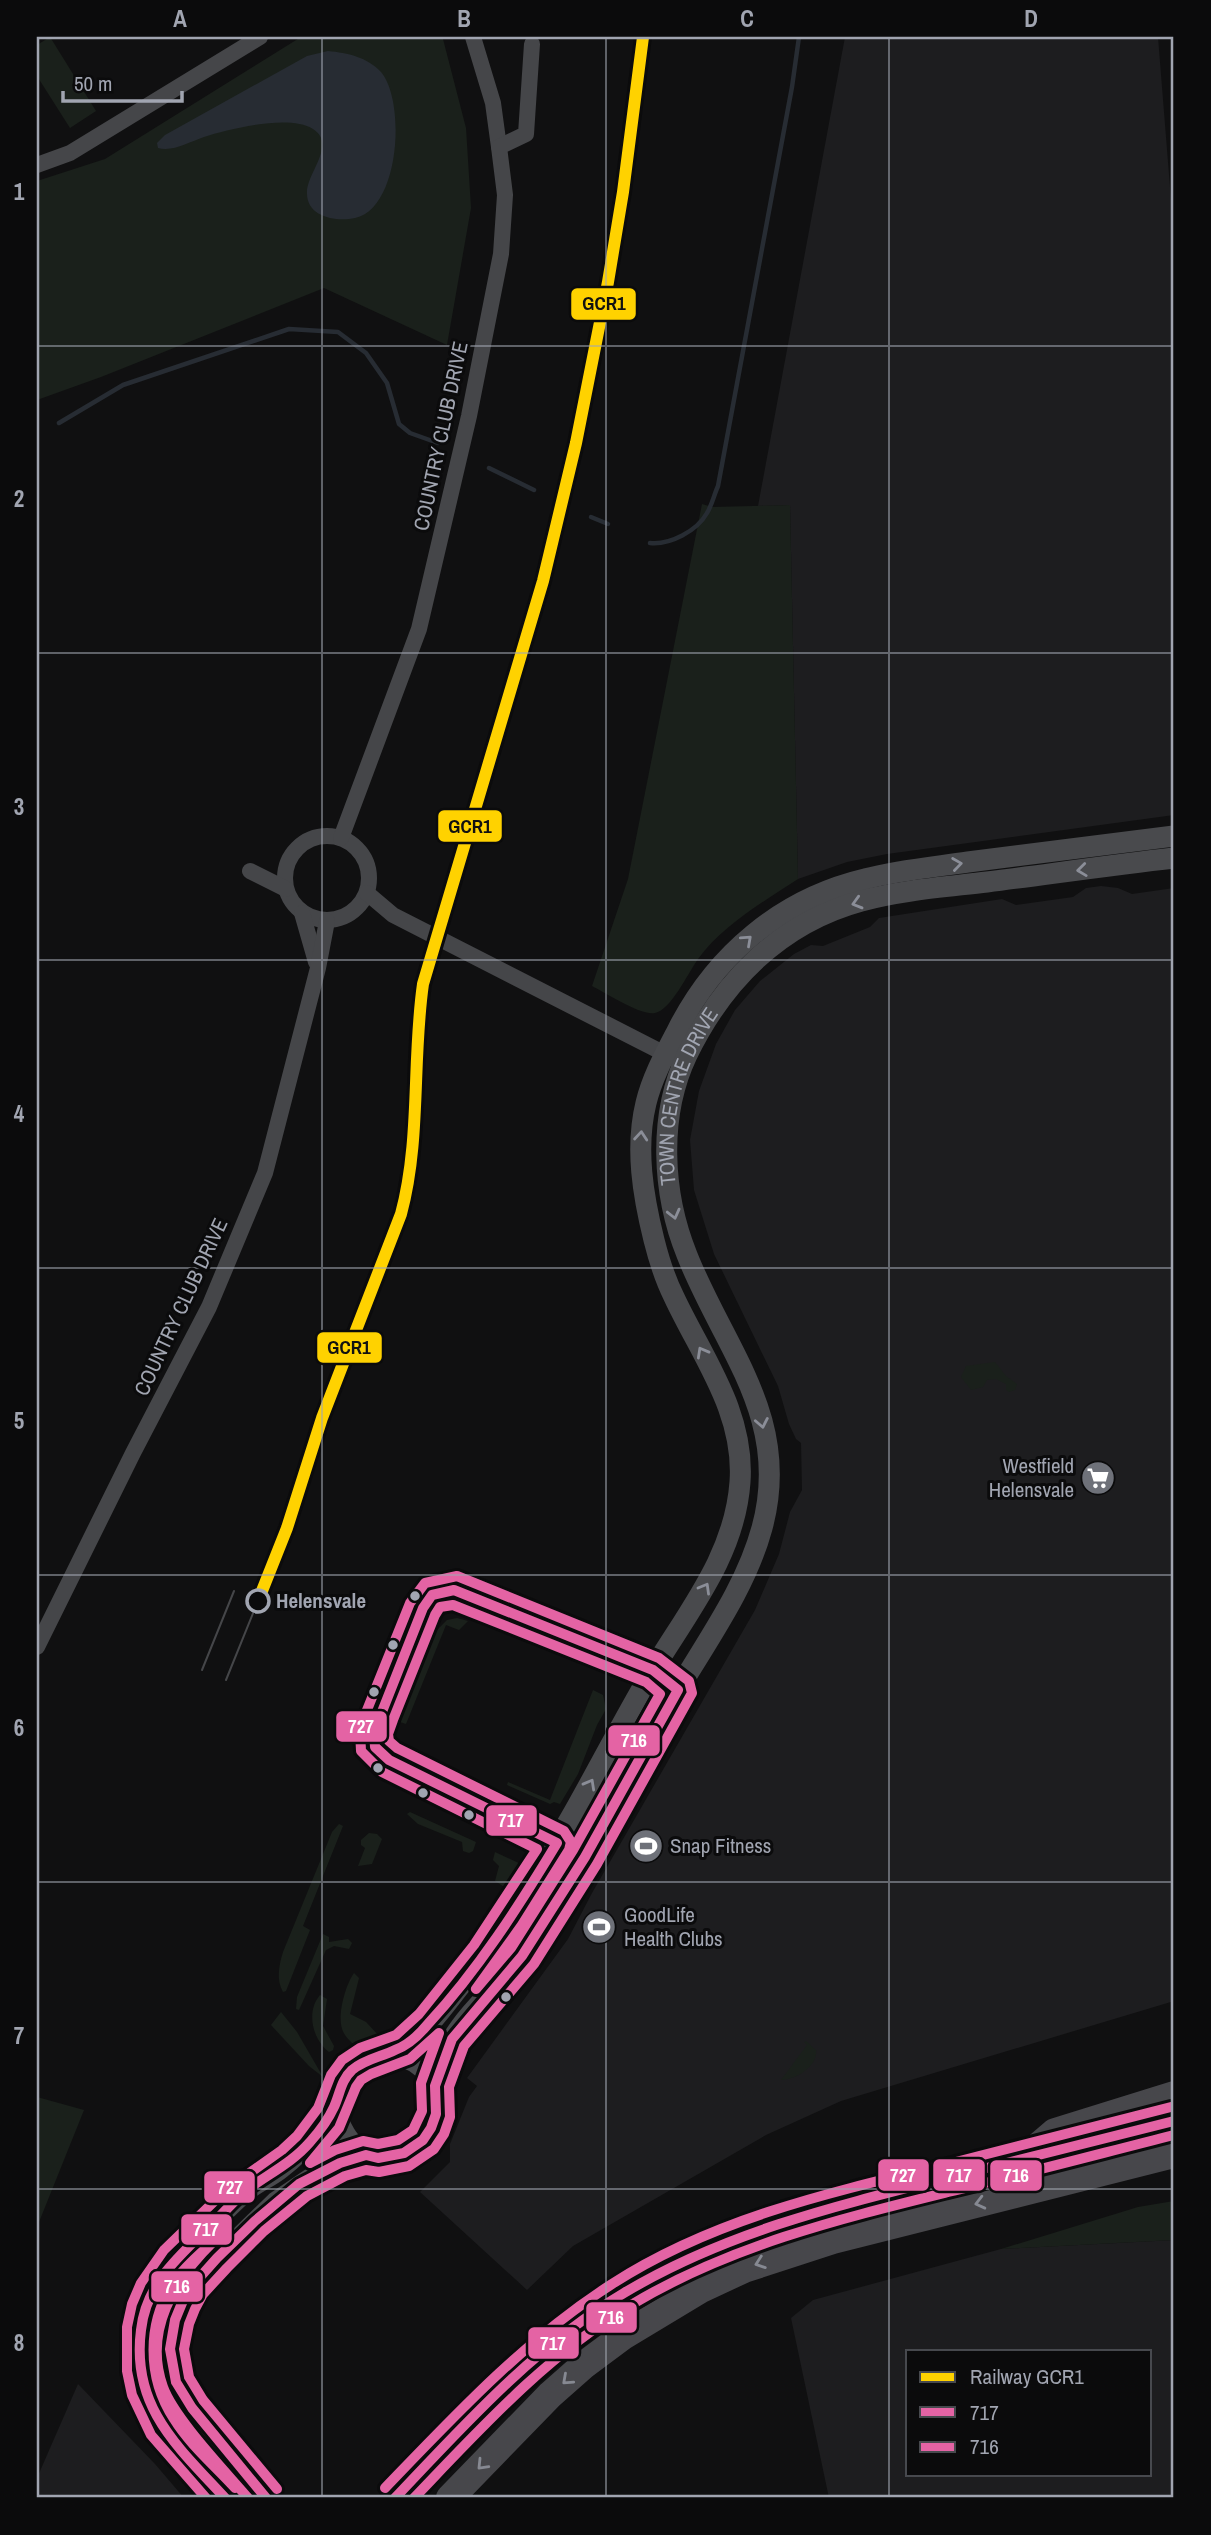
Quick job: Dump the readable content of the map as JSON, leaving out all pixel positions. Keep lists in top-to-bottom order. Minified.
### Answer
{"streets":{"street":["COUNTRY CLUB DRIVE","TOWN CENTRE DRIVE"]},"places":{"supermarket":["Westfield Helensvale"],"other":["Helensvale"],"sports":["Snap Fitness","GoodLife Health Clubs"]},"lines":["rail line GCR1","transit line 727","transit line 717","transit line 716"],"legend":["Railway GCR1","717","716"],"scale_bar":"50 m","grid":{"columns":["A","B","C","D"],"rows":["1","2","3","4","5","6","7","8"]}}
